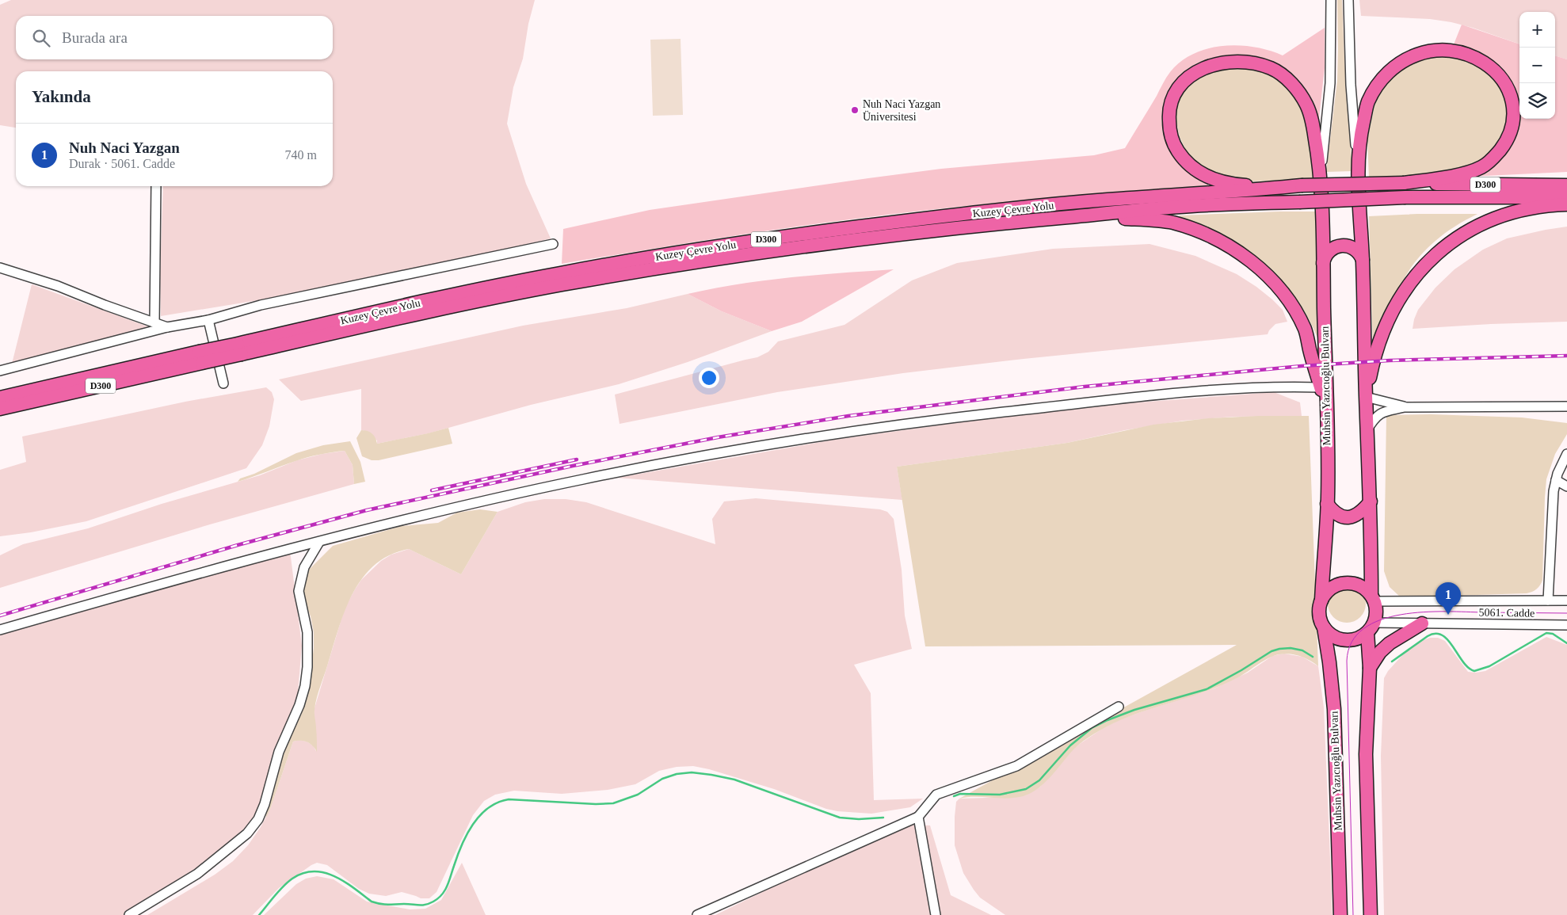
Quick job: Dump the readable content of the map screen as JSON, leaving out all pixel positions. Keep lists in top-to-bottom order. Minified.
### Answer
{"streets":{"highway":["D300","Kuzey Çevre Yolu","Muhsin Yazıcıoğlu Bulvarı"],"street":["5061. Cadde"]},"crossings":[["D300","Kuzey Çevre Yolu"],["D300","Muhsin Yazıcıoğlu Bulvarı"],["Kuzey Çevre Yolu","Muhsin Yazıcıoğlu Bulvarı"],["Muhsin Yazıcıoğlu Bulvarı","5061. Cadde"]],"places":["Nuh Naci Yazgan Üniversitesi"],"page":{"map_buttons":["+","−"],"search":"Burada ara","heading":"Yakında","list":[{"mark":"1","name":"Nuh Naci Yazgan","note":"Durak · 5061. Cadde","value":"740 m"}],"pins":"1"}}
